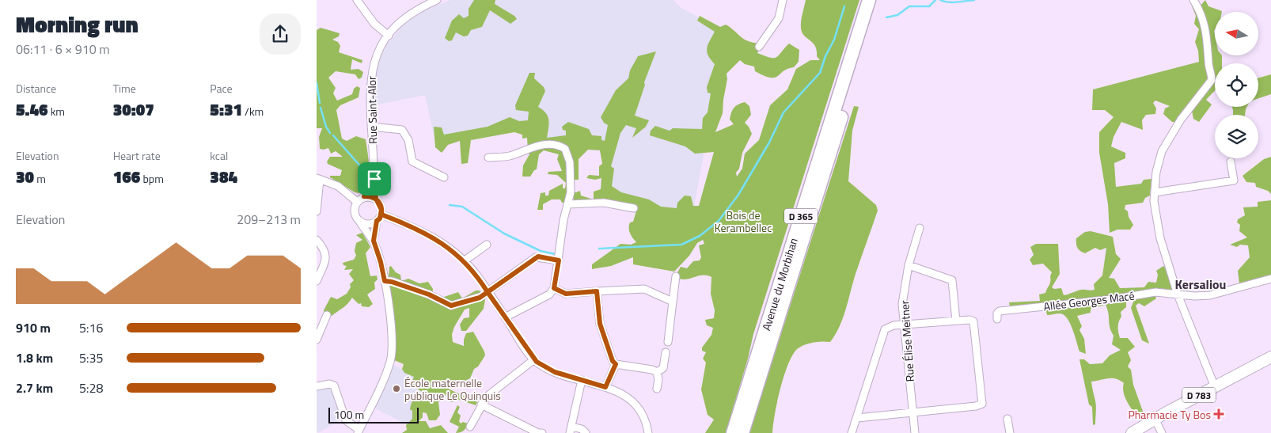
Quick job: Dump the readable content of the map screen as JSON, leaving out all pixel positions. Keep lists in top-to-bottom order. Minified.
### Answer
{"streets":{"highway":["D 365","Avenue du Morbihan"],"main road":["D 783"],"street":["Rue Saint-Alor","Allée Georges Macé","Rue Élise Meitner"]},"districts":["Kersaliou"],"parks":["Bois de Kerambellec"],"places":{"other":["École maternelle publique Le Quinquis"],"health":["Pharmacie Ty Bos"]},"scale_bar":"100 m","north":"left","page":{"heading":["Morning run","06:11 · 6 × 910 m"],"stats":[["Distance","5.46 km"],["Time","30:07"],["Pace","5:31 /km"],["Elevation","30 m"],["Heart rate","166 bpm"],["kcal","384"]],"chart":["Elevation","209–213 m"],"list":[{"name":"910 m","note":"5:16"},{"name":"1.8 km","note":"5:35"},{"name":"2.7 km","note":"5:28"}],"scale":"100 m"}}
